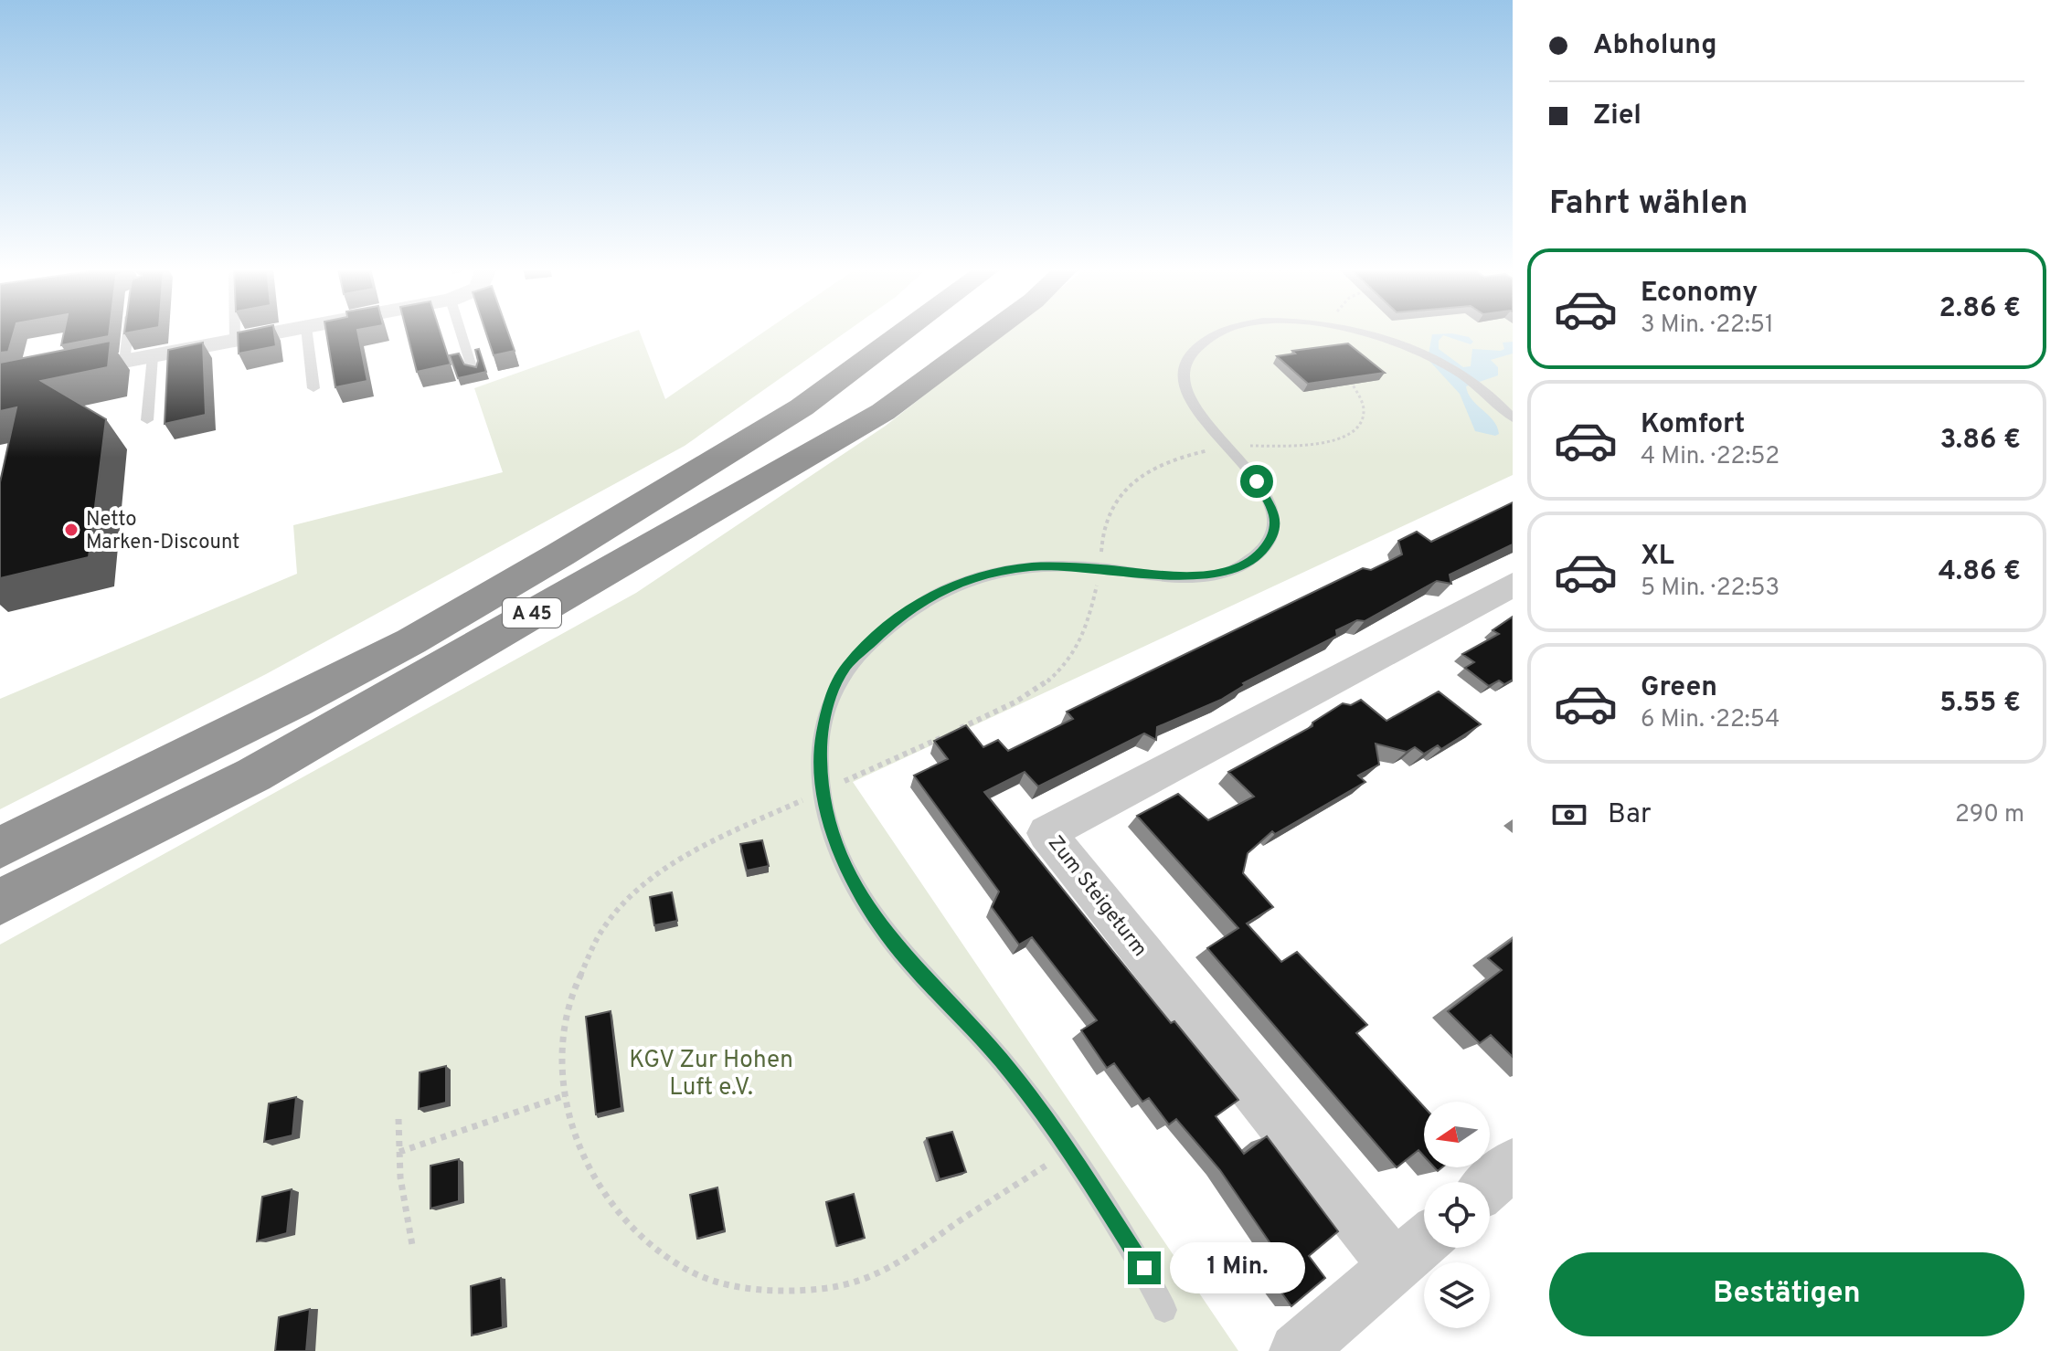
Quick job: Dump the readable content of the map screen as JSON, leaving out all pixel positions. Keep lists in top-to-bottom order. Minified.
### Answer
{"streets":{"highway":["A 45"],"street":["Zum Steigeturm"]},"parks":["KGV Zur Hohen Luft e.V."],"places":["Netto Marken-Discount"],"north":"left","page":{"banner":["Abholung","Ziel"],"heading":"Fahrt wählen","list":[{"name":"Economy","note":"3 Min. · 22:51","value":"2.86 €"},{"name":"Komfort","note":"4 Min. · 22:52","value":"3.86 €"},{"name":"XL","note":"5 Min. · 22:53","value":"4.86 €"},{"name":"Green","note":"6 Min. · 22:54","value":"5.55 €"}],"pay":["Bar","290 m"],"buttons":"Bestätigen","bubble":"1 Min."}}
